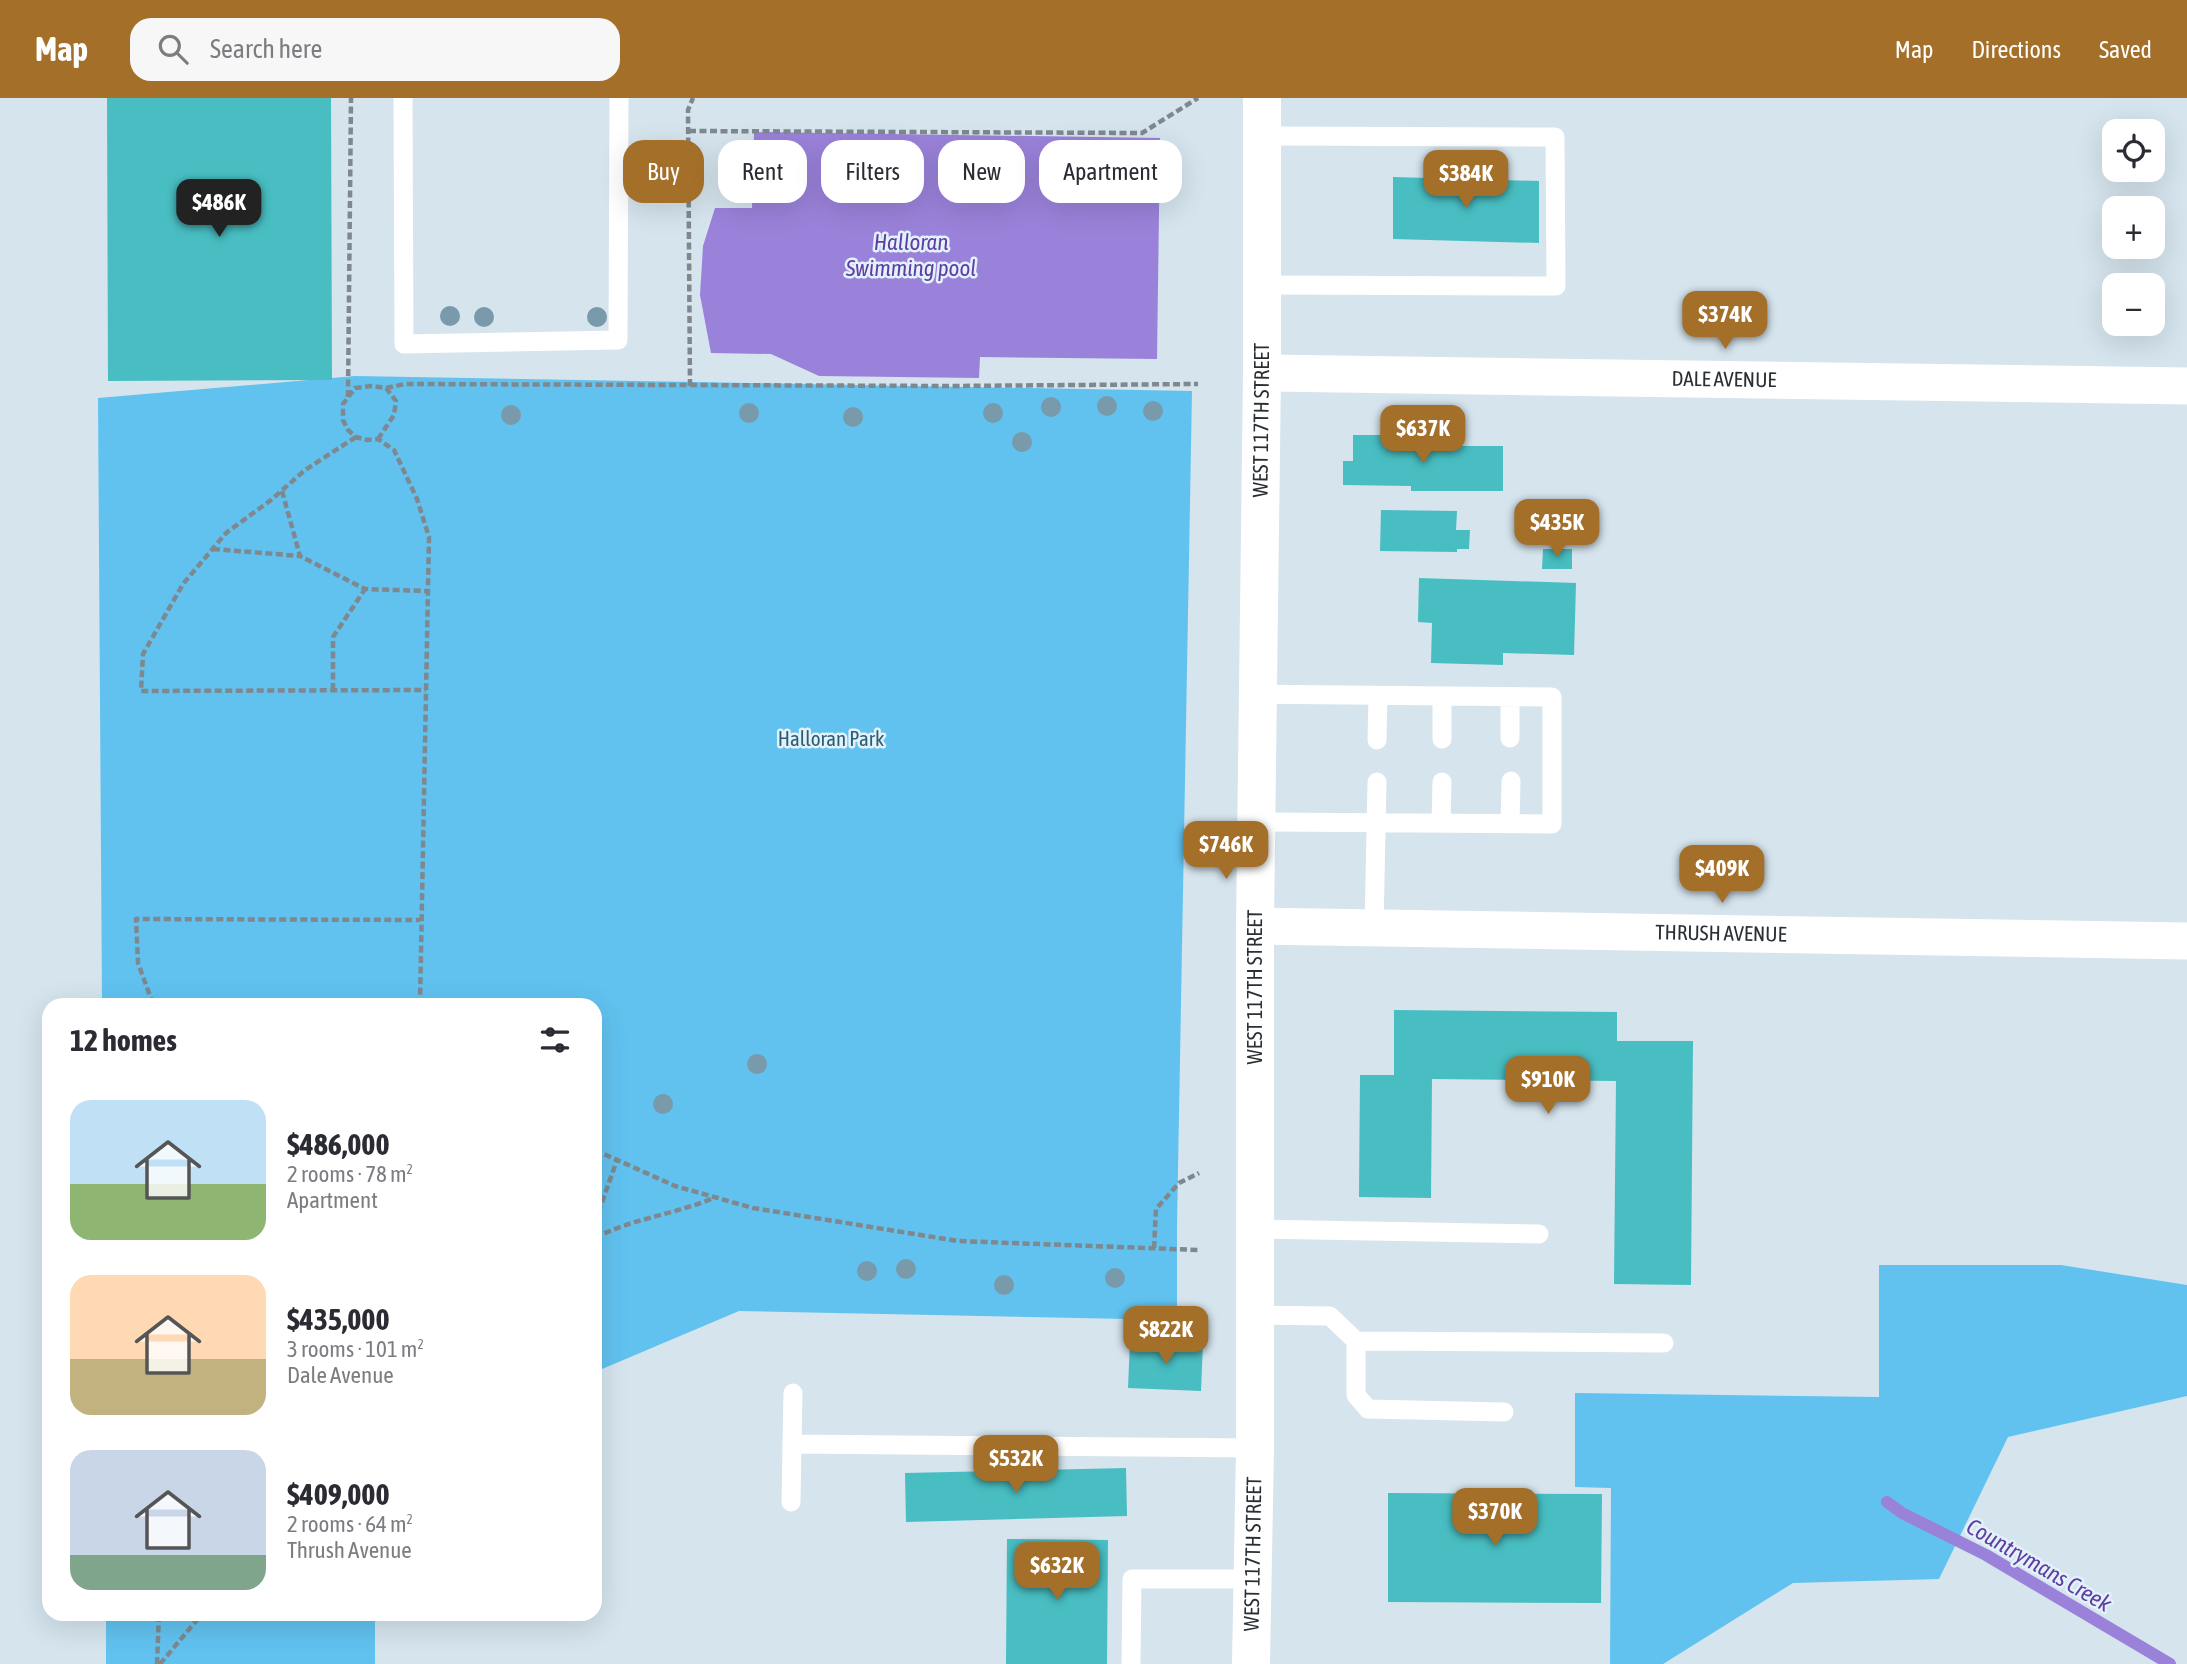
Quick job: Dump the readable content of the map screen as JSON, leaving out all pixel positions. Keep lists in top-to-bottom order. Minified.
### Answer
{"streets":{"main road":["WEST 117TH STREET"],"street":["DALE AVENUE","THRUSH AVENUE"]},"crossings":[["DALE AVENUE","WEST 117TH STREET"],["WEST 117TH STREET","THRUSH AVENUE"]],"water":["Halloran Swimming pool","Countrymans Creek"],"parks":["Halloran Park"],"page":{"header":"Map","search":"Search here","nav":["Map","Directions","Saved"],"map_buttons":["+","−"],"chip":["Buy","Rent","Filters","New","Apartment"],"price":["$384K","$486K","$374K","$637K","$435K","$746K","$409K","$910K","$822K","$532K","$370K","$632K"],"heading":"12 homes","list":[{"name":"$486,000","note":"2 rooms · 78 m² · Apartment"},{"name":"$435,000","note":"3 rooms · 101 m² · Dale Avenue"},{"name":"$409,000","note":"2 rooms · 64 m² · Thrush Avenue"}]}}
